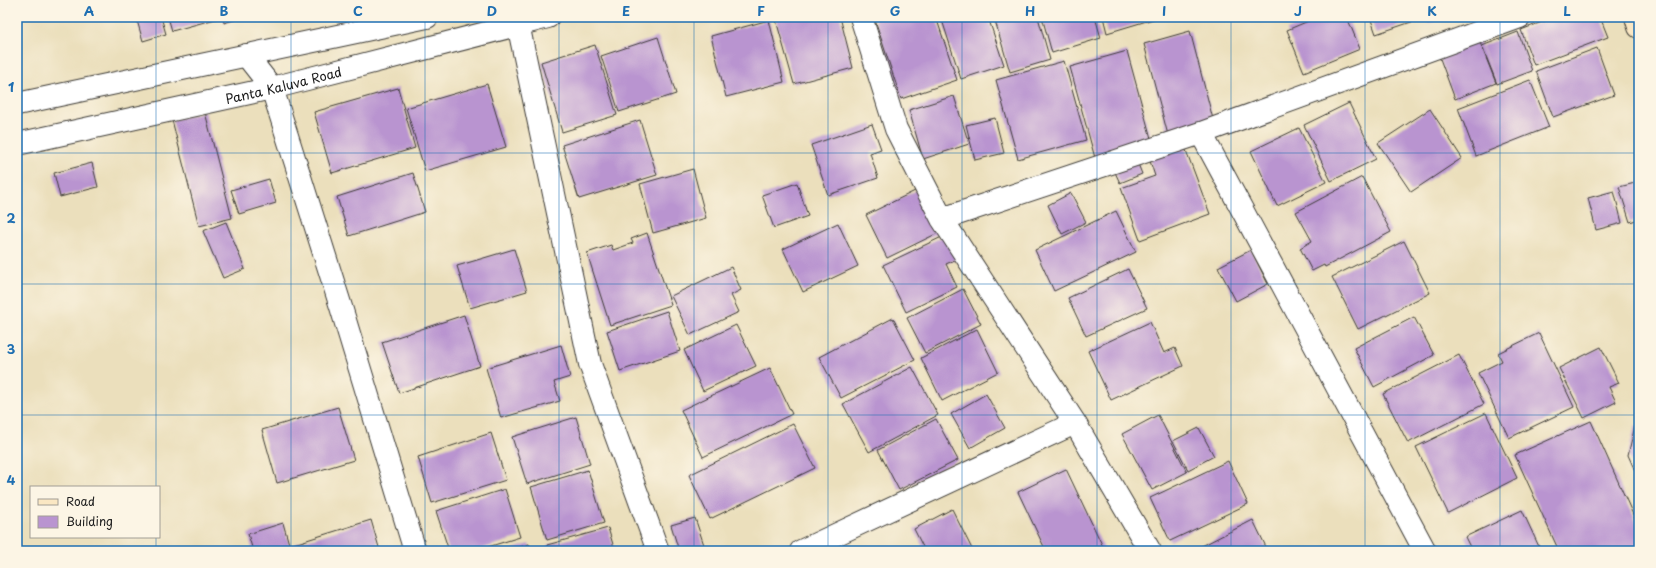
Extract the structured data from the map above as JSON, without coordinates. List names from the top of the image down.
{
  "streets": {
    "street": ["Panta Kaluva Road"]
  },
  "legend": ["Road", "Building"],
  "grid": {
    "columns": [
      "A",
      "B",
      "C",
      "D",
      "E",
      "F",
      "G",
      "H",
      "I",
      "J",
      "K",
      "L"
    ],
    "rows": [
      "1",
      "2",
      "3",
      "4"
    ]
  }
}
